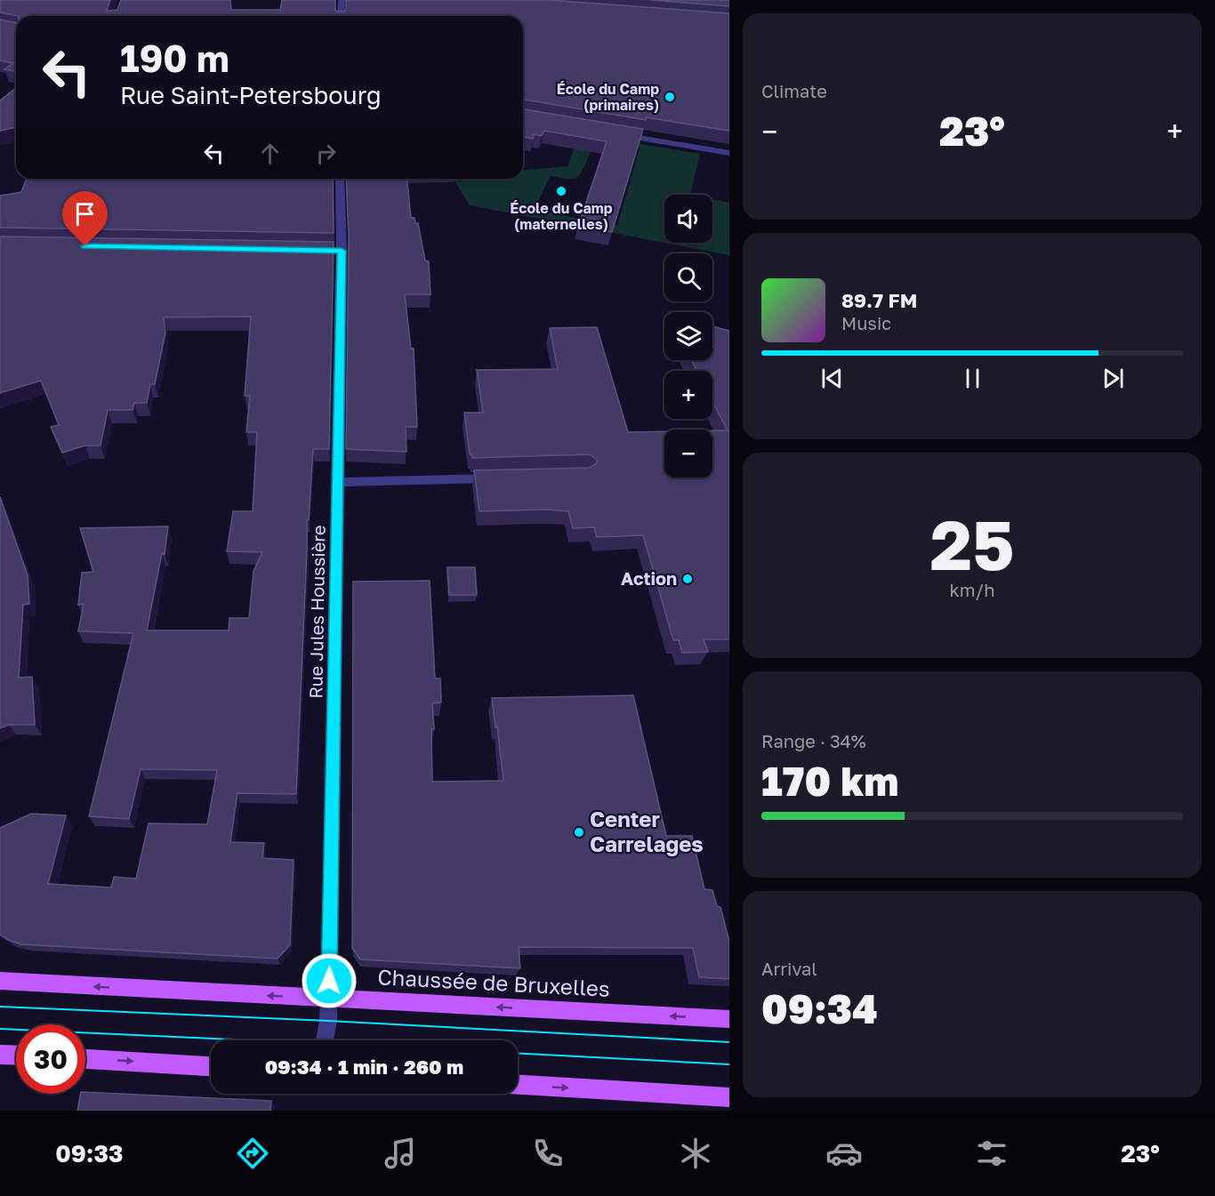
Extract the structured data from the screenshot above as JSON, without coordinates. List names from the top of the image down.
{
  "streets": {
    "main road": ["Chaussée de Bruxelles"],
    "street": ["Rue Jules Houssière"]
  },
  "crossings": [
    ["Rue Jules Houssière", "Chaussée de Bruxelles"]
  ],
  "places": [
    "École du Camp (primaires)",
    "École du Camp (maternelles)",
    "Action",
    "Center Carrelages"
  ],
  "page": {
    "tile": [
      "Climate",
      ["25", "km/h"],
      ["Range · 34%", "170 km"],
      ["Arrival", "09:34"]
    ],
    "turn": ["190 m", "Rue Saint-Petersbourg"],
    "heat": ["−", "23°", "+"],
    "map_buttons": ["+", "−"],
    "song": ["89.7 FM", "Music"],
    "limit": "30",
    "trip": "09:34 · 1 min · 260 m",
    "tabs": ["09:33", "23°"]
  }
}
